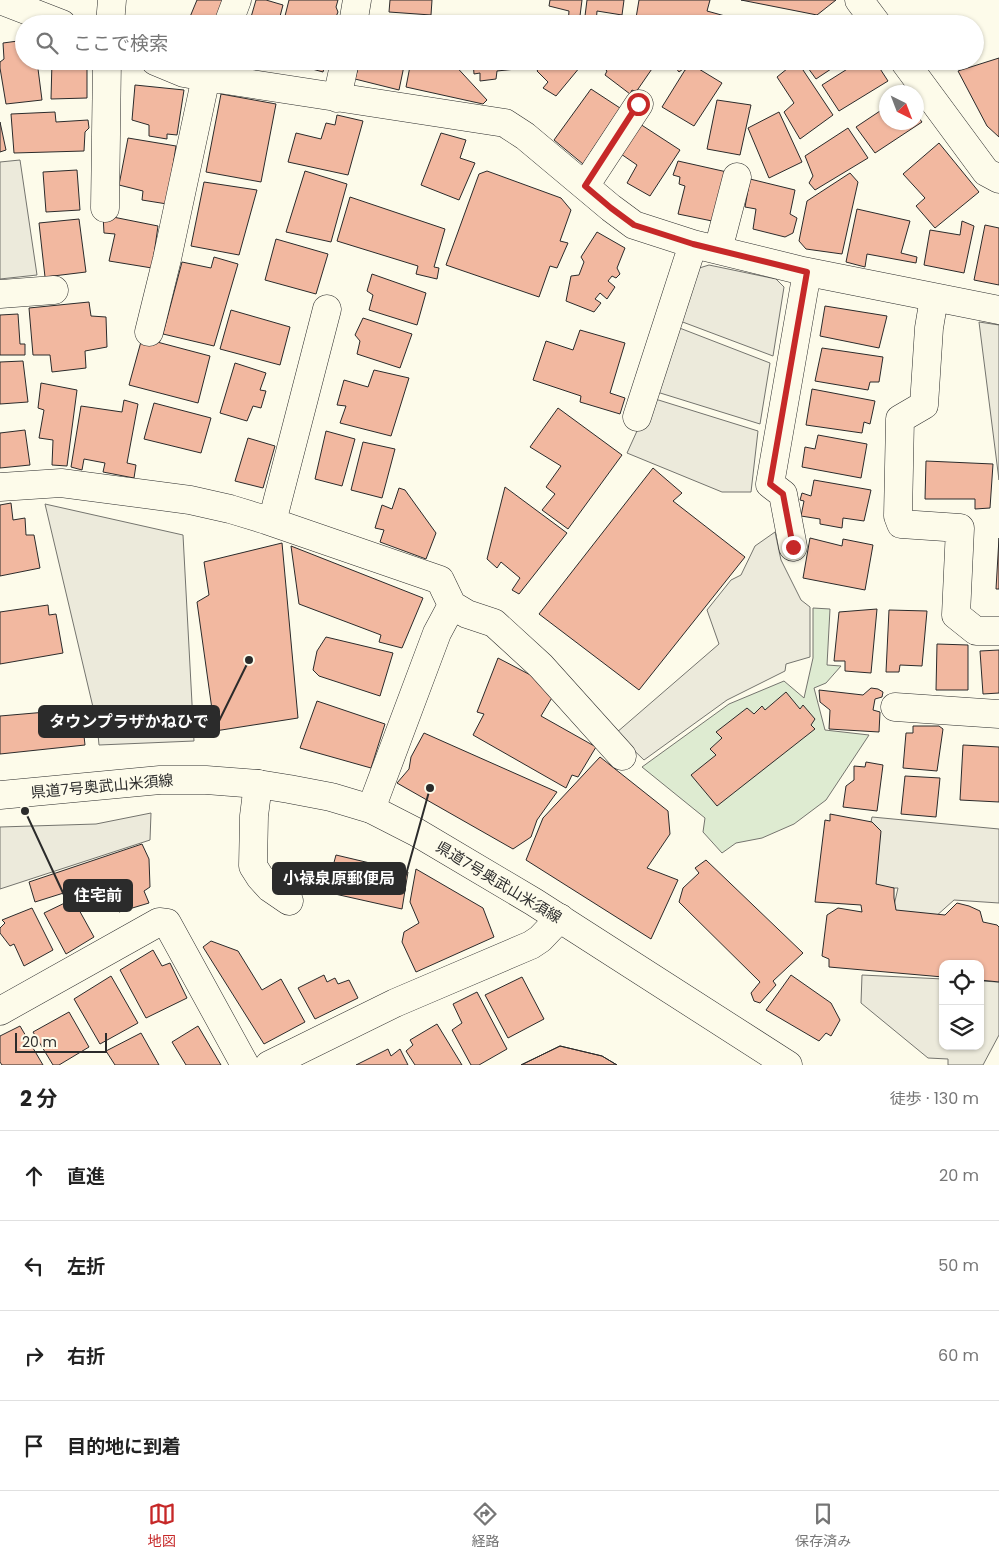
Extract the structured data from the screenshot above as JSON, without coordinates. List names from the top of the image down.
{
  "streets": {
    "street": ["県道7号奥武山米須線"]
  },
  "places": ["タウンプラザかねひで", "小禄泉原郵便局", "住宅前"],
  "scale_bar": "20 m",
  "north": "bottom right",
  "page": {
    "search": "ここで検索",
    "scale": "20 m",
    "heading": ["2 分", "徒歩 · 130 m"],
    "list": [
      ["直進", "20 m"],
      ["左折", "50 m"],
      ["右折", "60 m"],
      "目的地に到着"
    ],
    "nav": ["地図", "経路", "保存済み"]
  }
}
